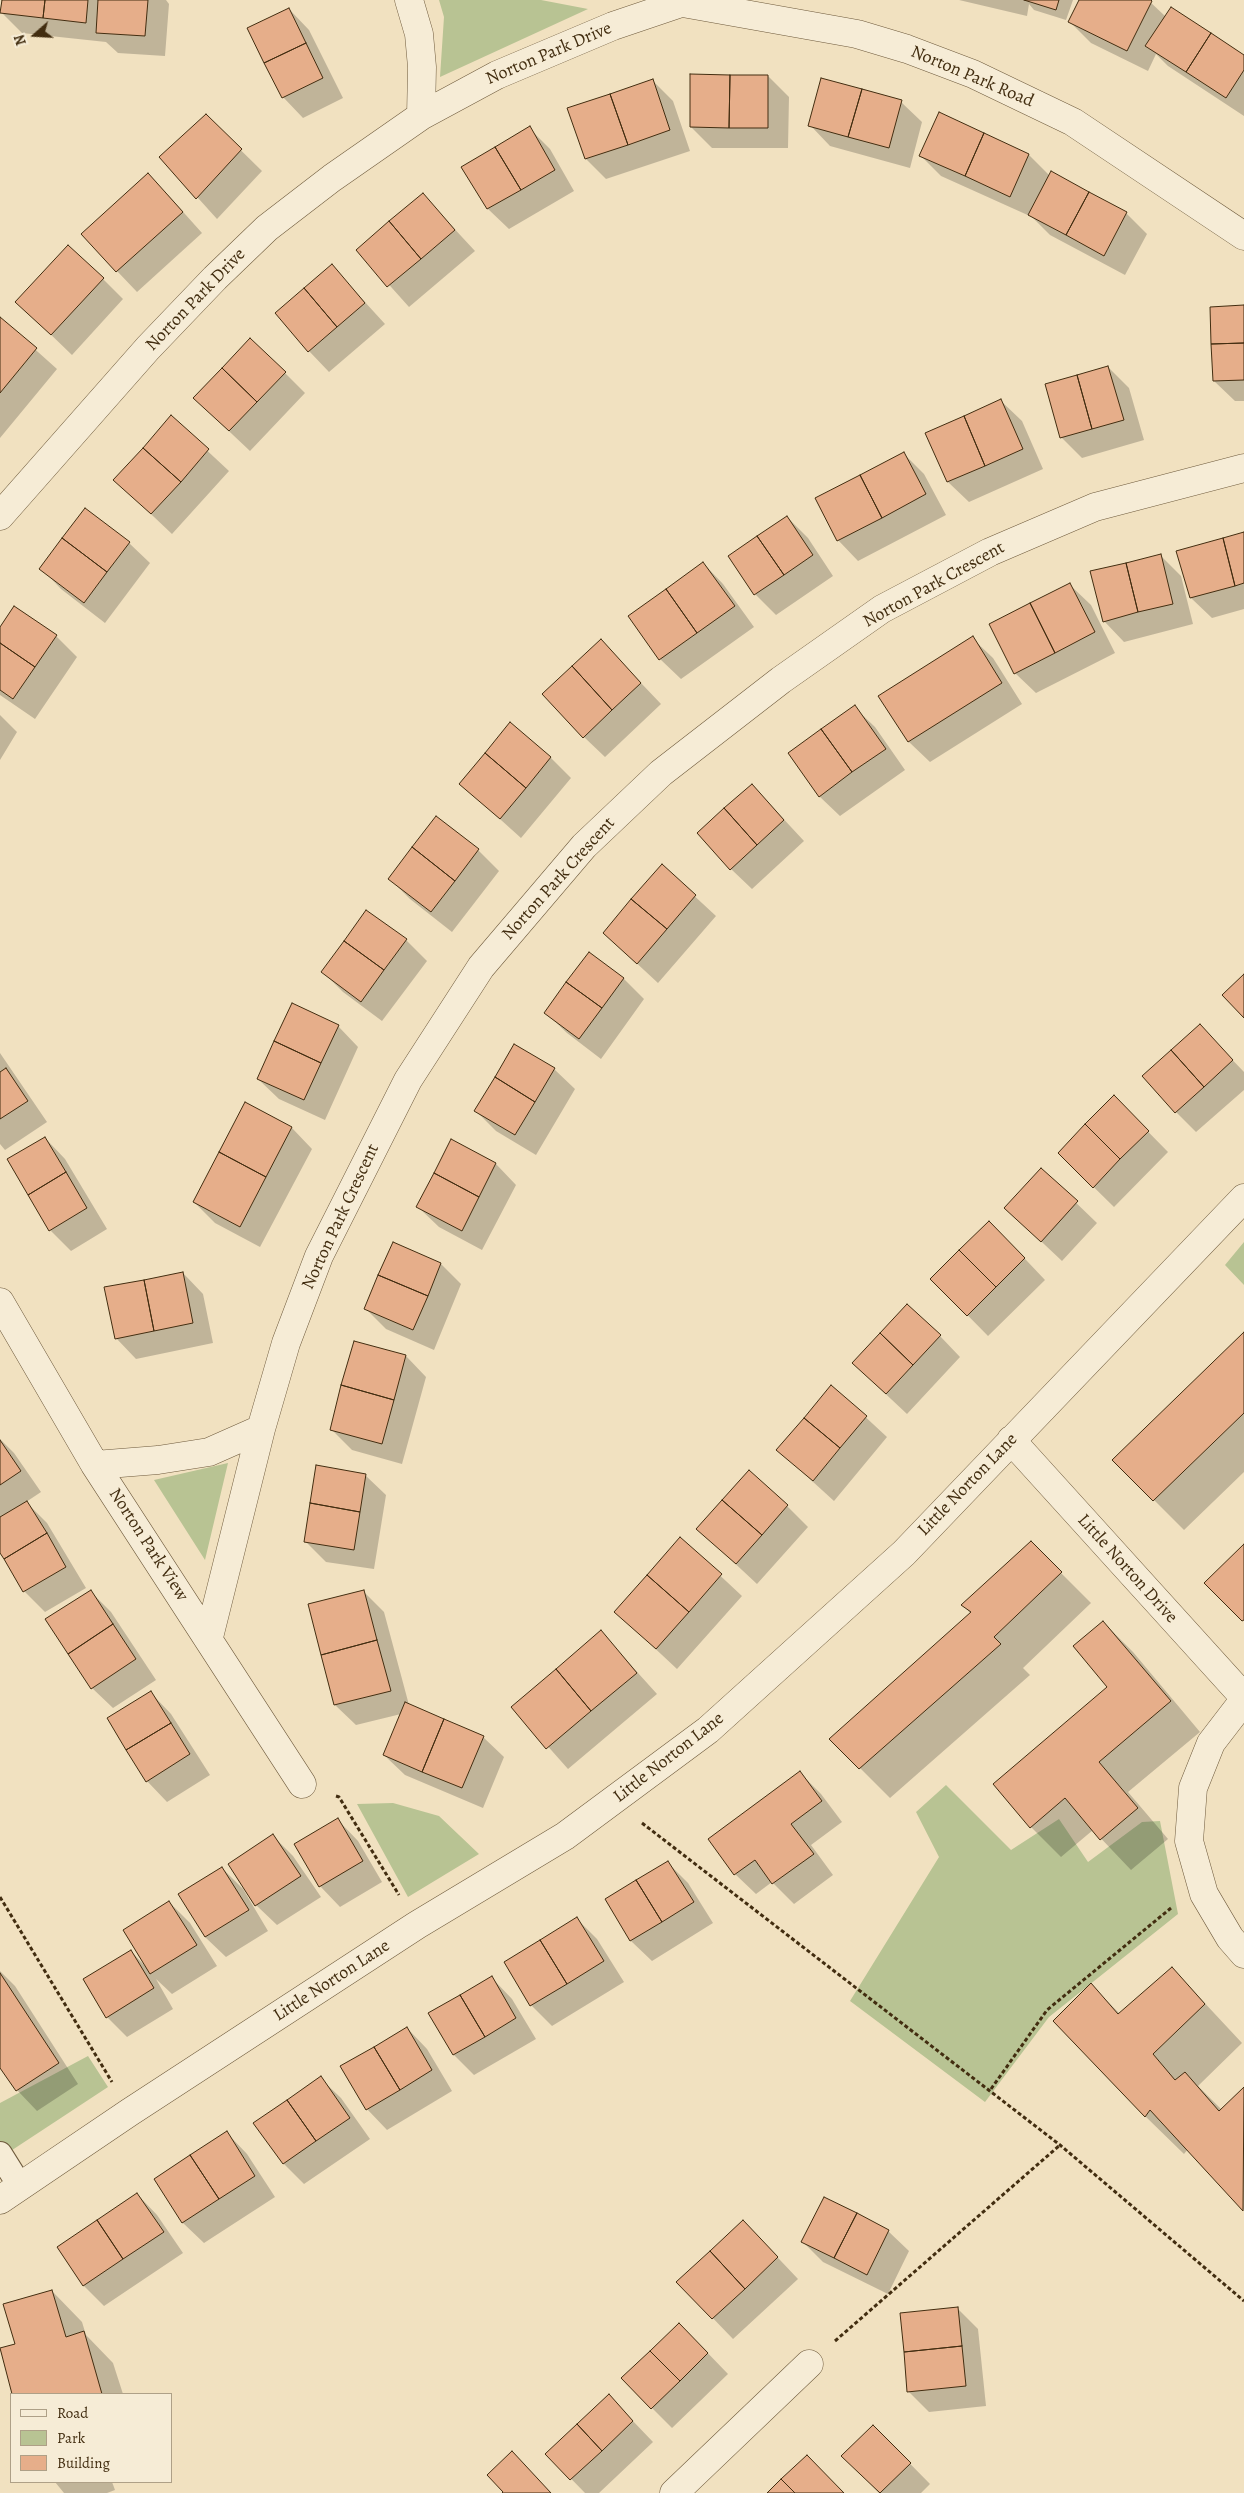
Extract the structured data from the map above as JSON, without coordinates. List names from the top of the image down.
{
  "streets": {
    "street": [
      "Norton Park Drive",
      "Norton Park Road",
      "Norton Park Crescent",
      "Little Norton Lane",
      "Norton Park View",
      "Little Norton Drive"
    ]
  },
  "crossings": [
    ["Norton Park Drive", "Norton Park Road"],
    ["Norton Park Crescent", "Norton Park View"],
    ["Little Norton Lane", "Little Norton Drive"]
  ],
  "legend": ["Road", "Park", "Building"],
  "north": "left"
}
